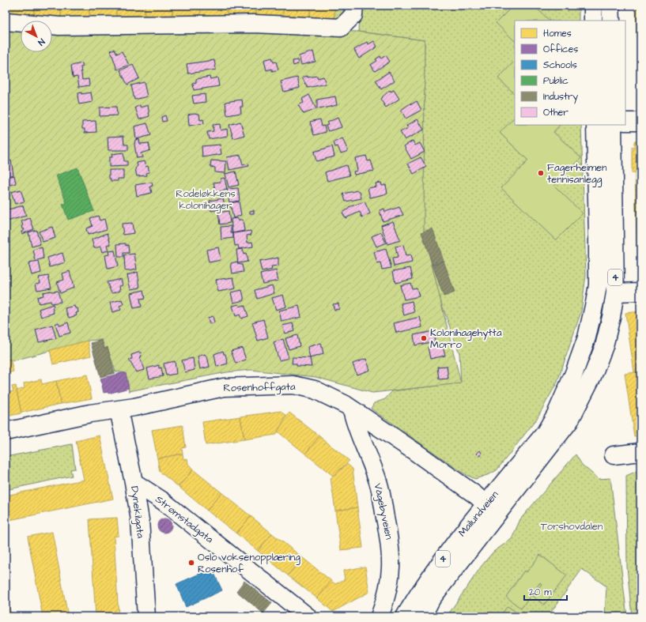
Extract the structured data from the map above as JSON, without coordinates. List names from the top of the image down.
{
  "streets": {
    "street": [
      "4",
      "Rosenhoffgata",
      "Vågebyveien",
      "Dynekilgata",
      "Mailundveien",
      "Strømstadgata"
    ]
  },
  "crossings": [
    ["4", "Mailundveien"],
    ["Rosenhoffgata", "Vågebyveien"],
    ["Rosenhoffgata", "Dynekilgata"],
    ["Rosenhoffgata", "Mailundveien"],
    ["Dynekilgata", "Strømstadgata"]
  ],
  "parks": ["Rodeløkkens kolonihager", "Torshovdalen"],
  "places": ["Fagerheimen tennisanlegg", "Kolonihagehytta Morro", "Oslo voksenopplæring Rosenhof"],
  "legend": [
    "Homes",
    "Offices",
    "Schools",
    "Public",
    "Industry",
    "Other"
  ],
  "scale_bar": "20 m",
  "north": "bottom right"
}
